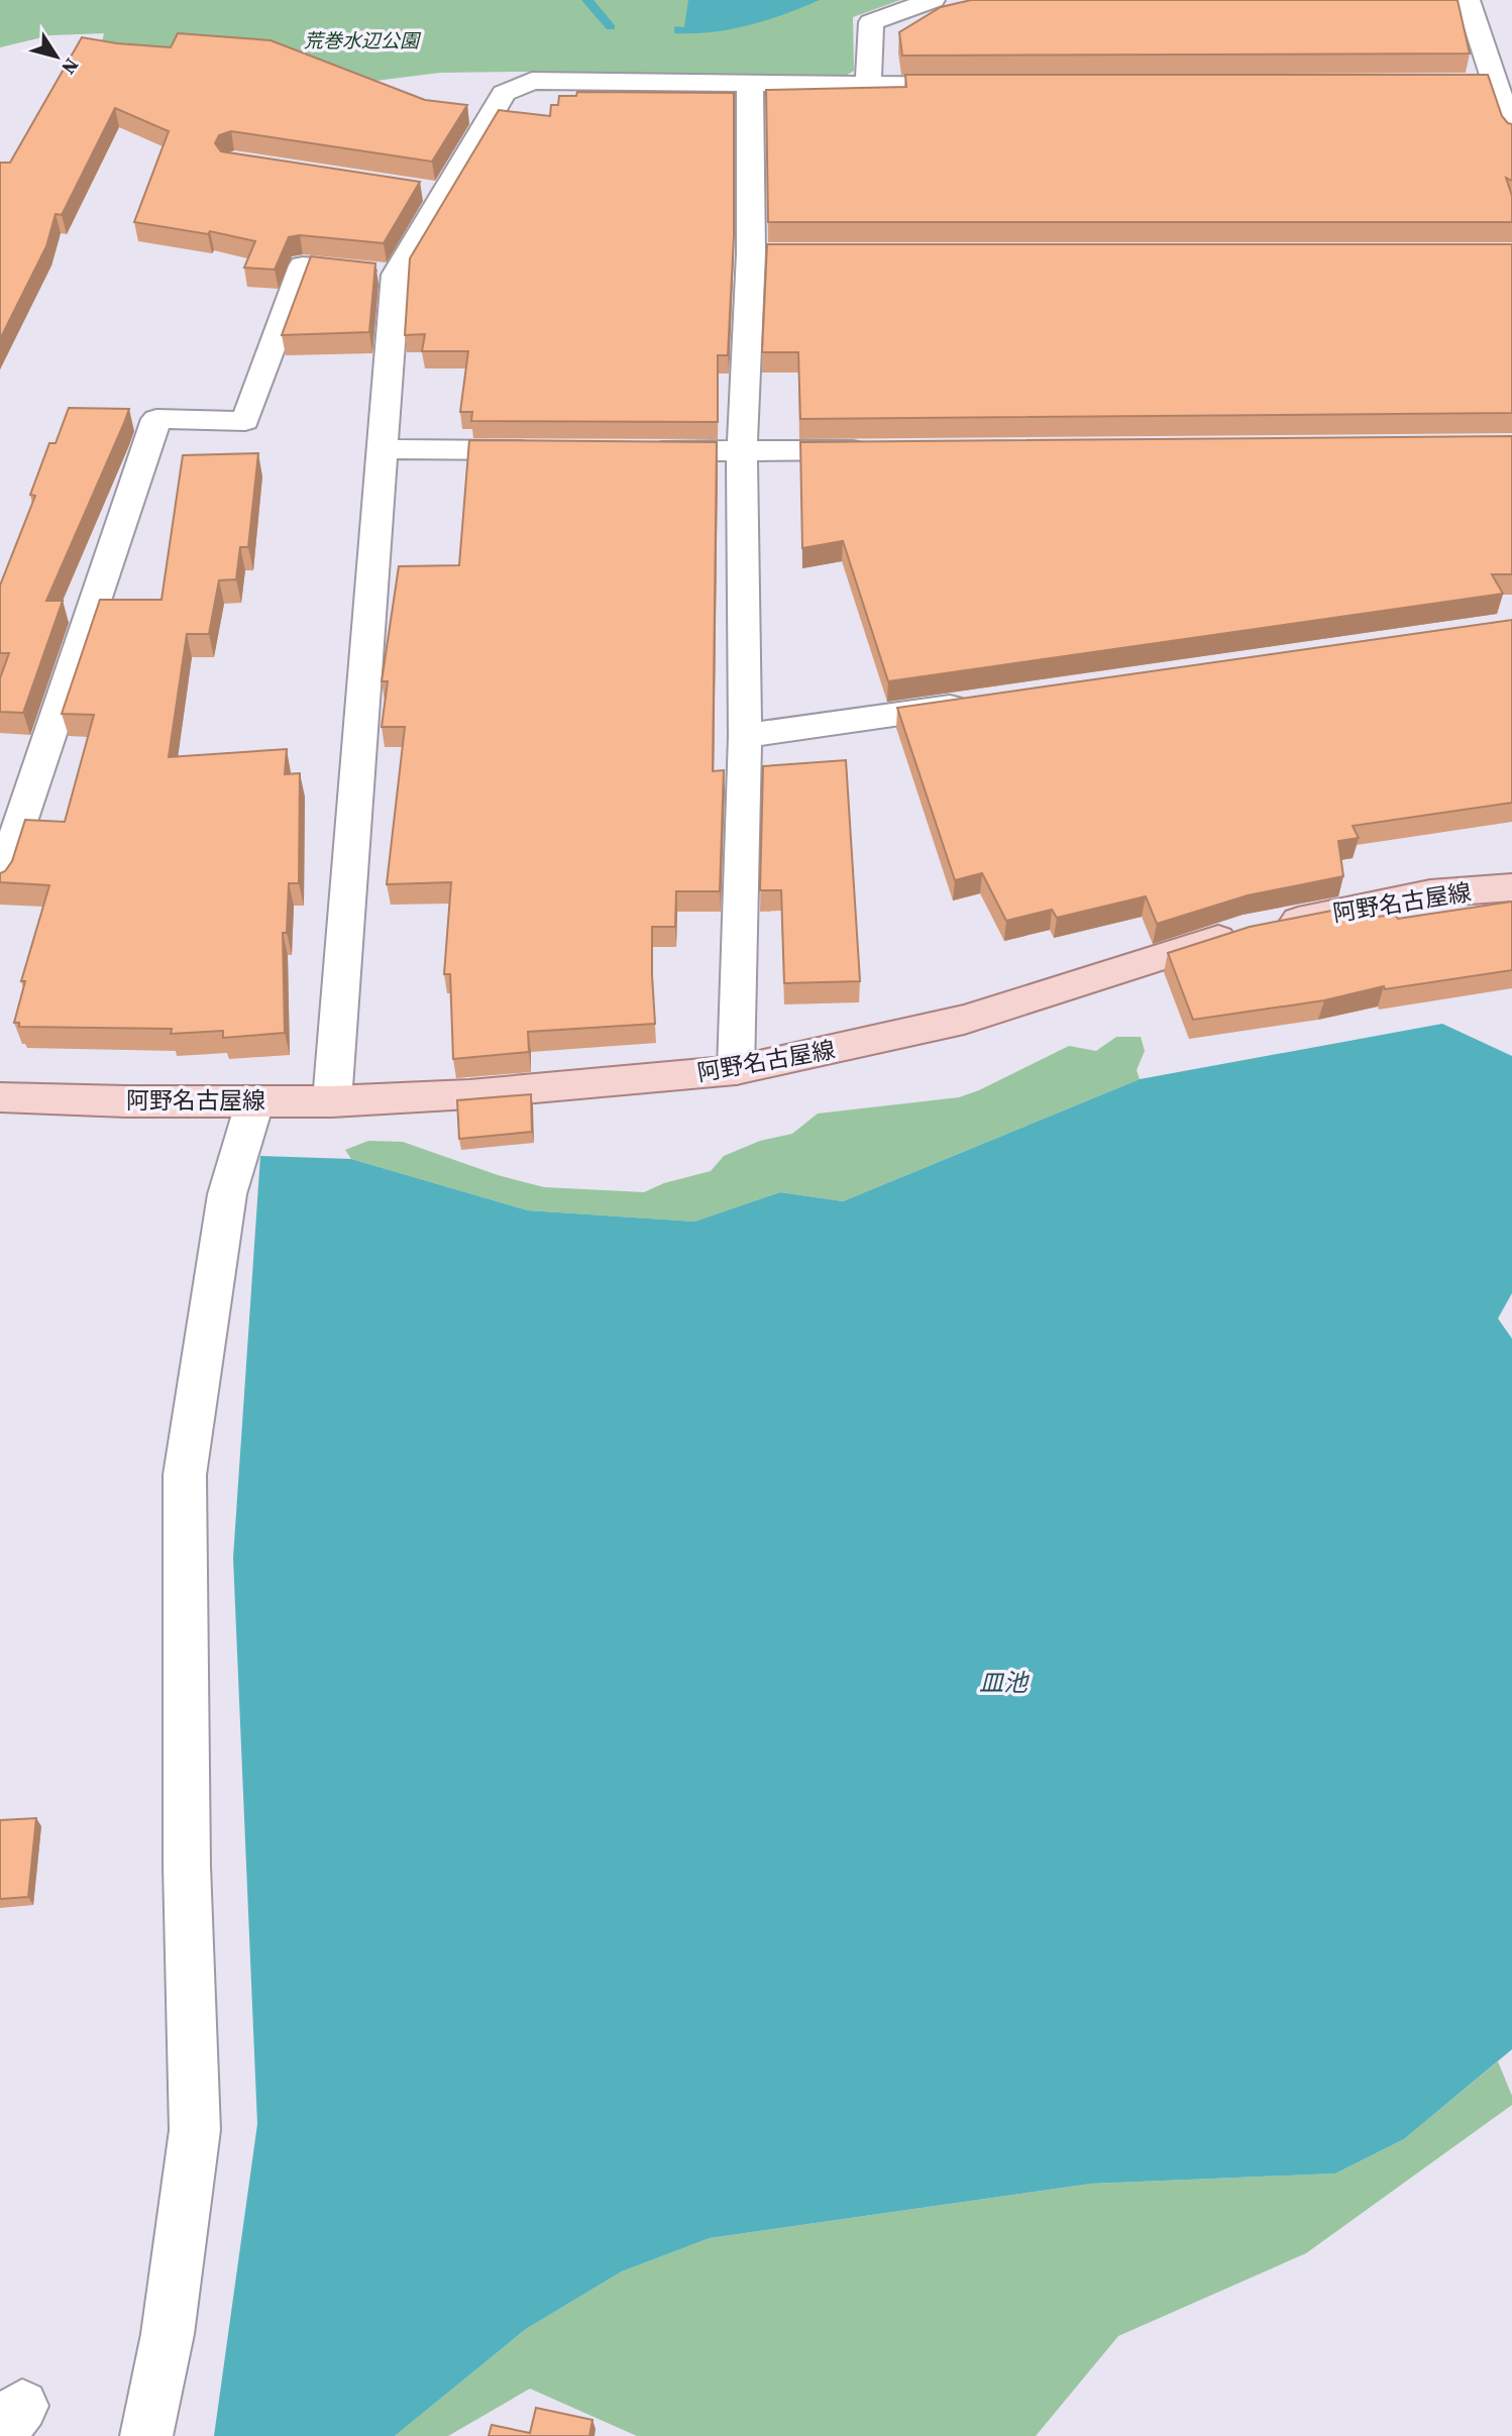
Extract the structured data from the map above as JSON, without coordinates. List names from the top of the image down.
{
  "streets": {
    "main road": ["阿野名古屋線"]
  },
  "water": ["皿池"],
  "parks": ["荒巻水辺公園"],
  "north": "bottom right"
}
